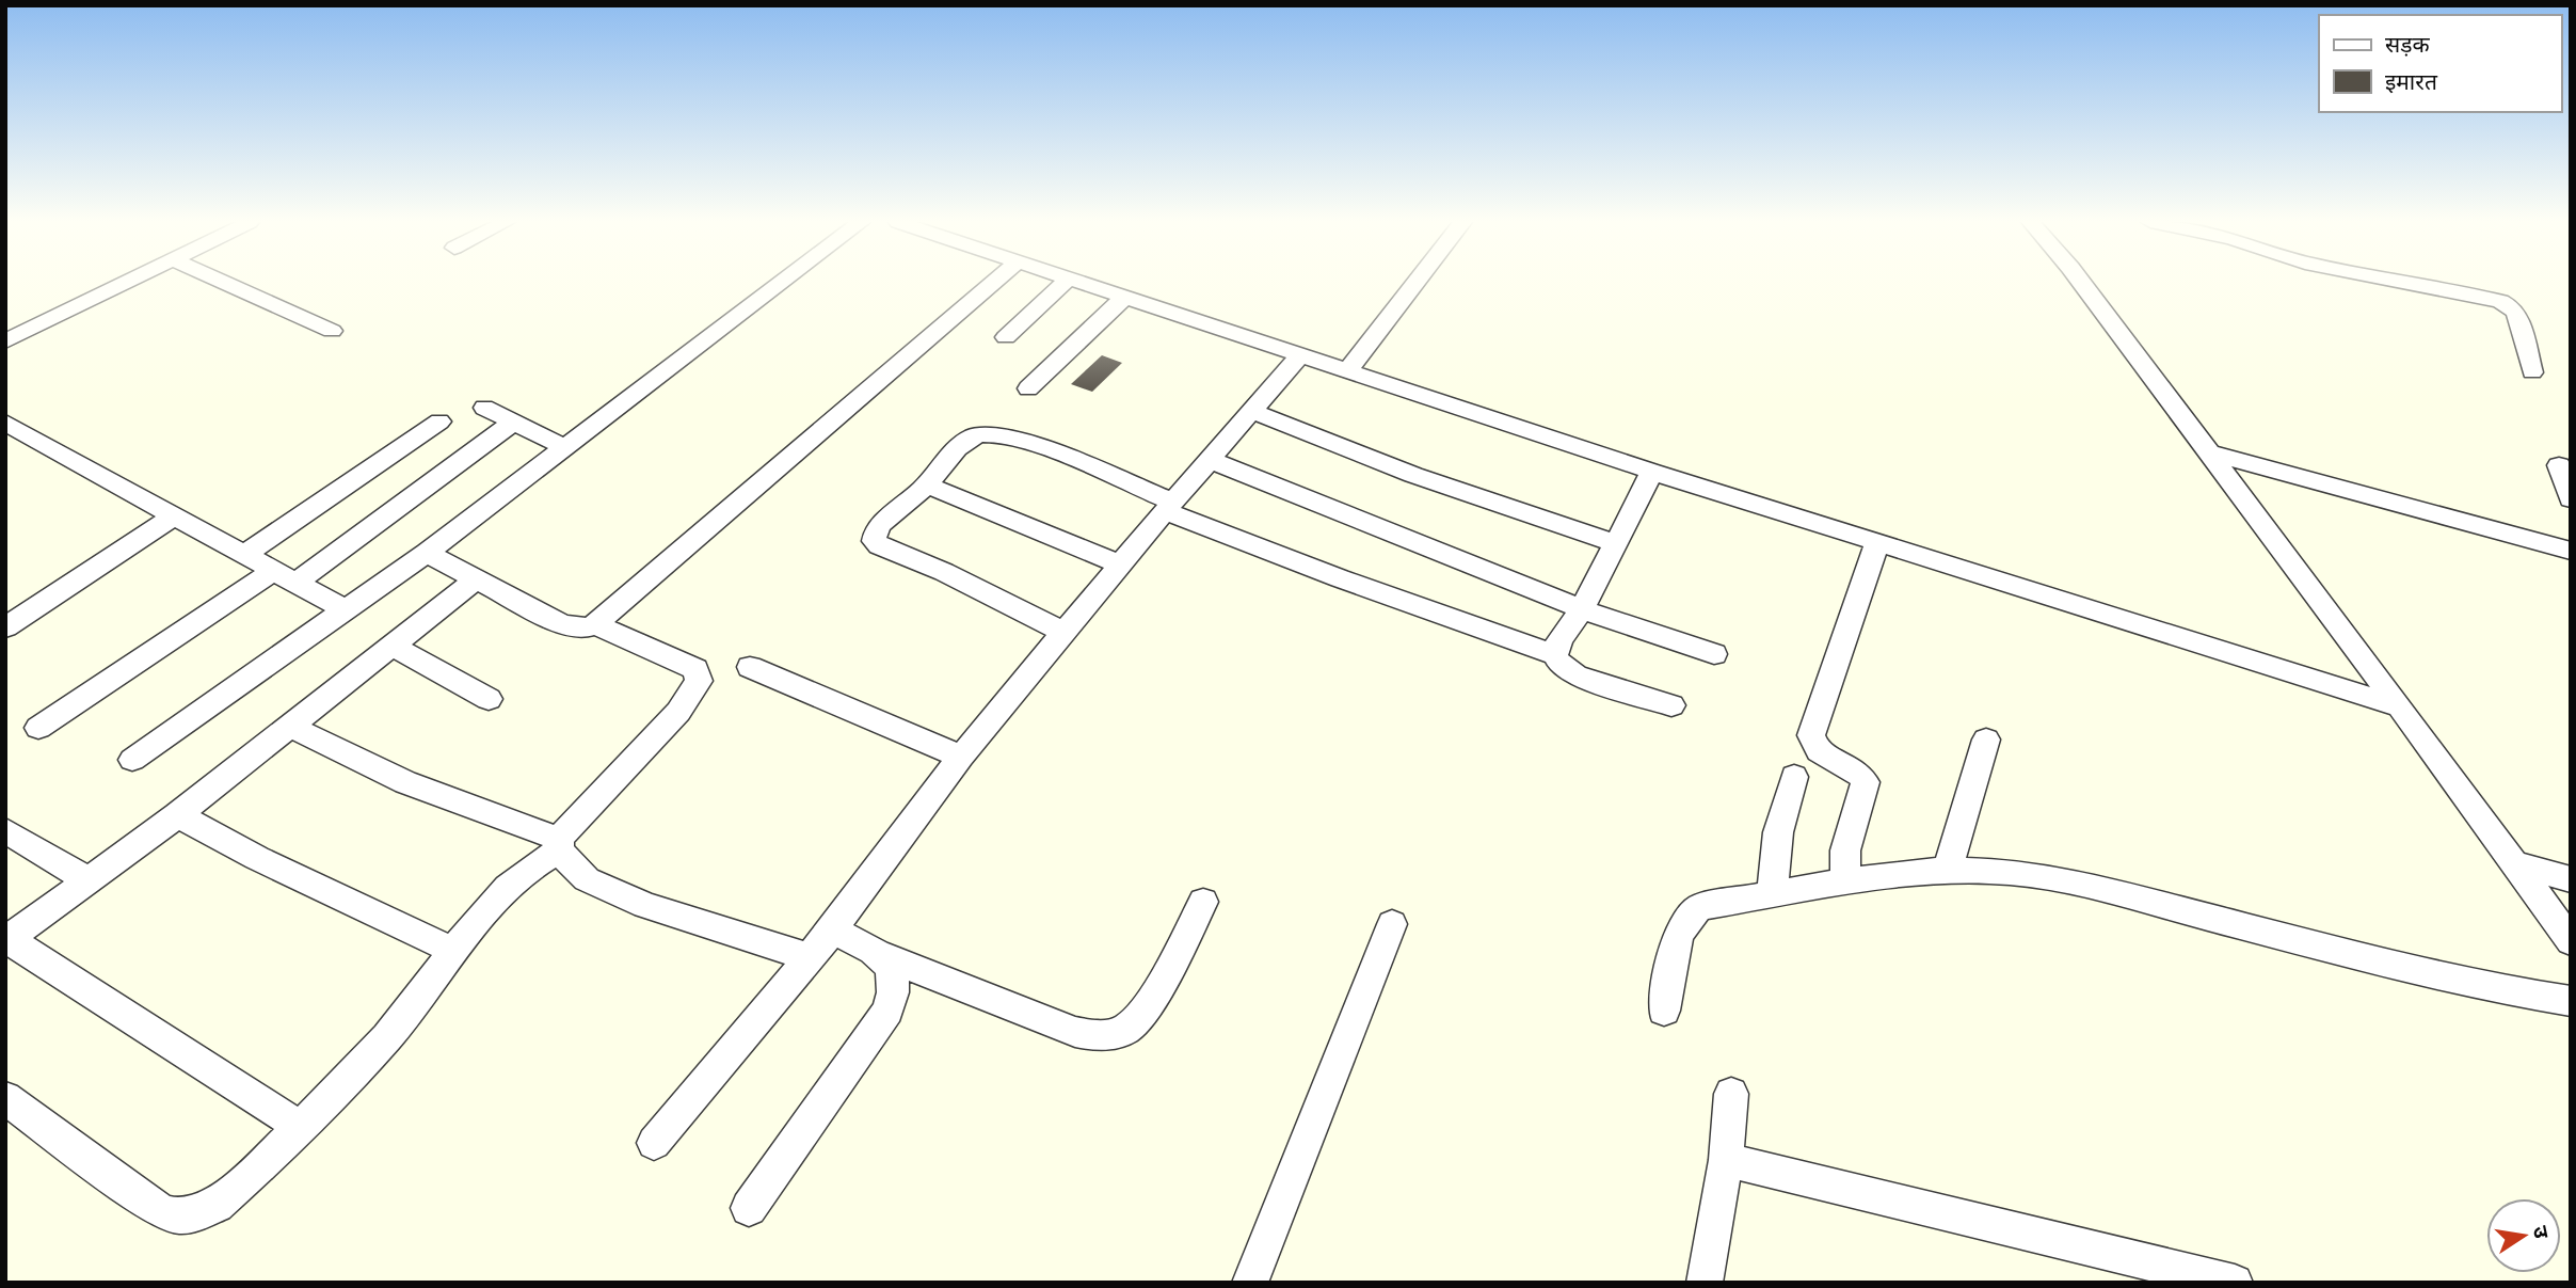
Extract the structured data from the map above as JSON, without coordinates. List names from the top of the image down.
{
  "legend": ["सड़क", "इमारत"],
  "north": "right"
}
